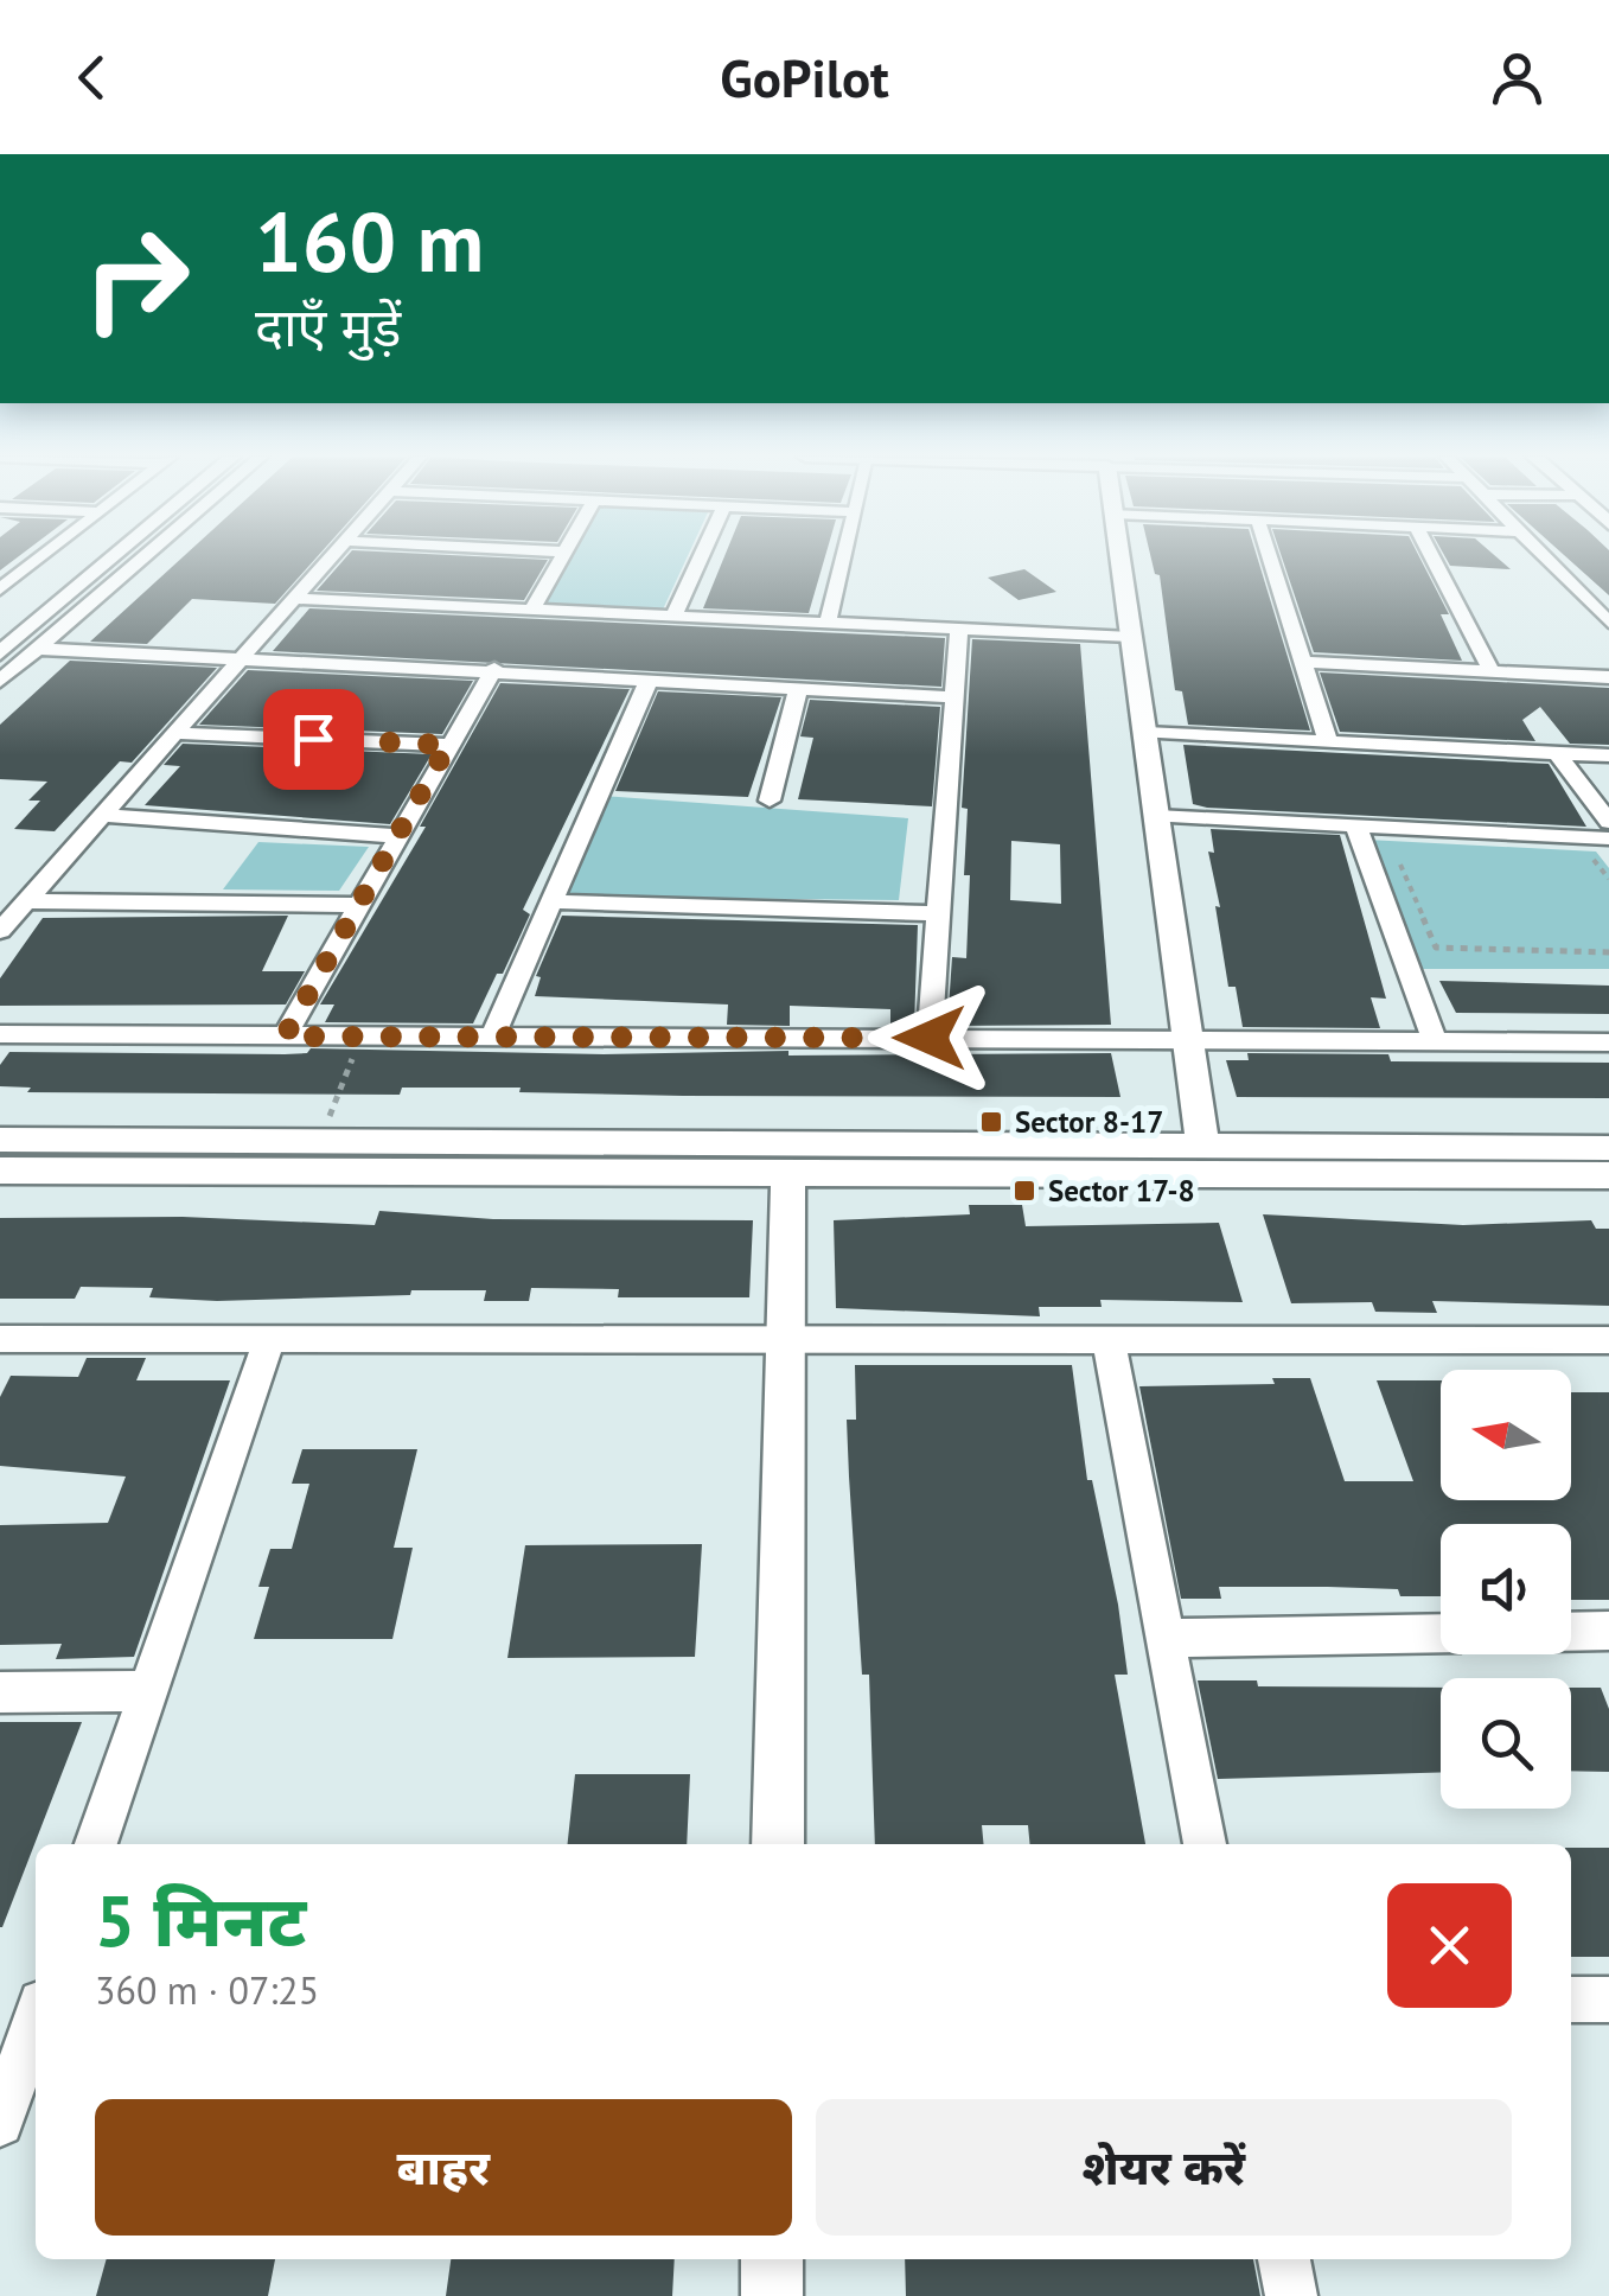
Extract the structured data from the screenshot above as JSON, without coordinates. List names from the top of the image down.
{
  "places": {
    "transit": ["Sector 8-17", "Sector 17-8"]
  },
  "north": "left",
  "page": {
    "header": "GoPilot",
    "turn": ["160 m", "दाएँ मुड़ें"],
    "heading": ["5 मिनट", "360 m · 07:25"],
    "buttons": ["बाहर", "शेयर करें"]
  }
}
